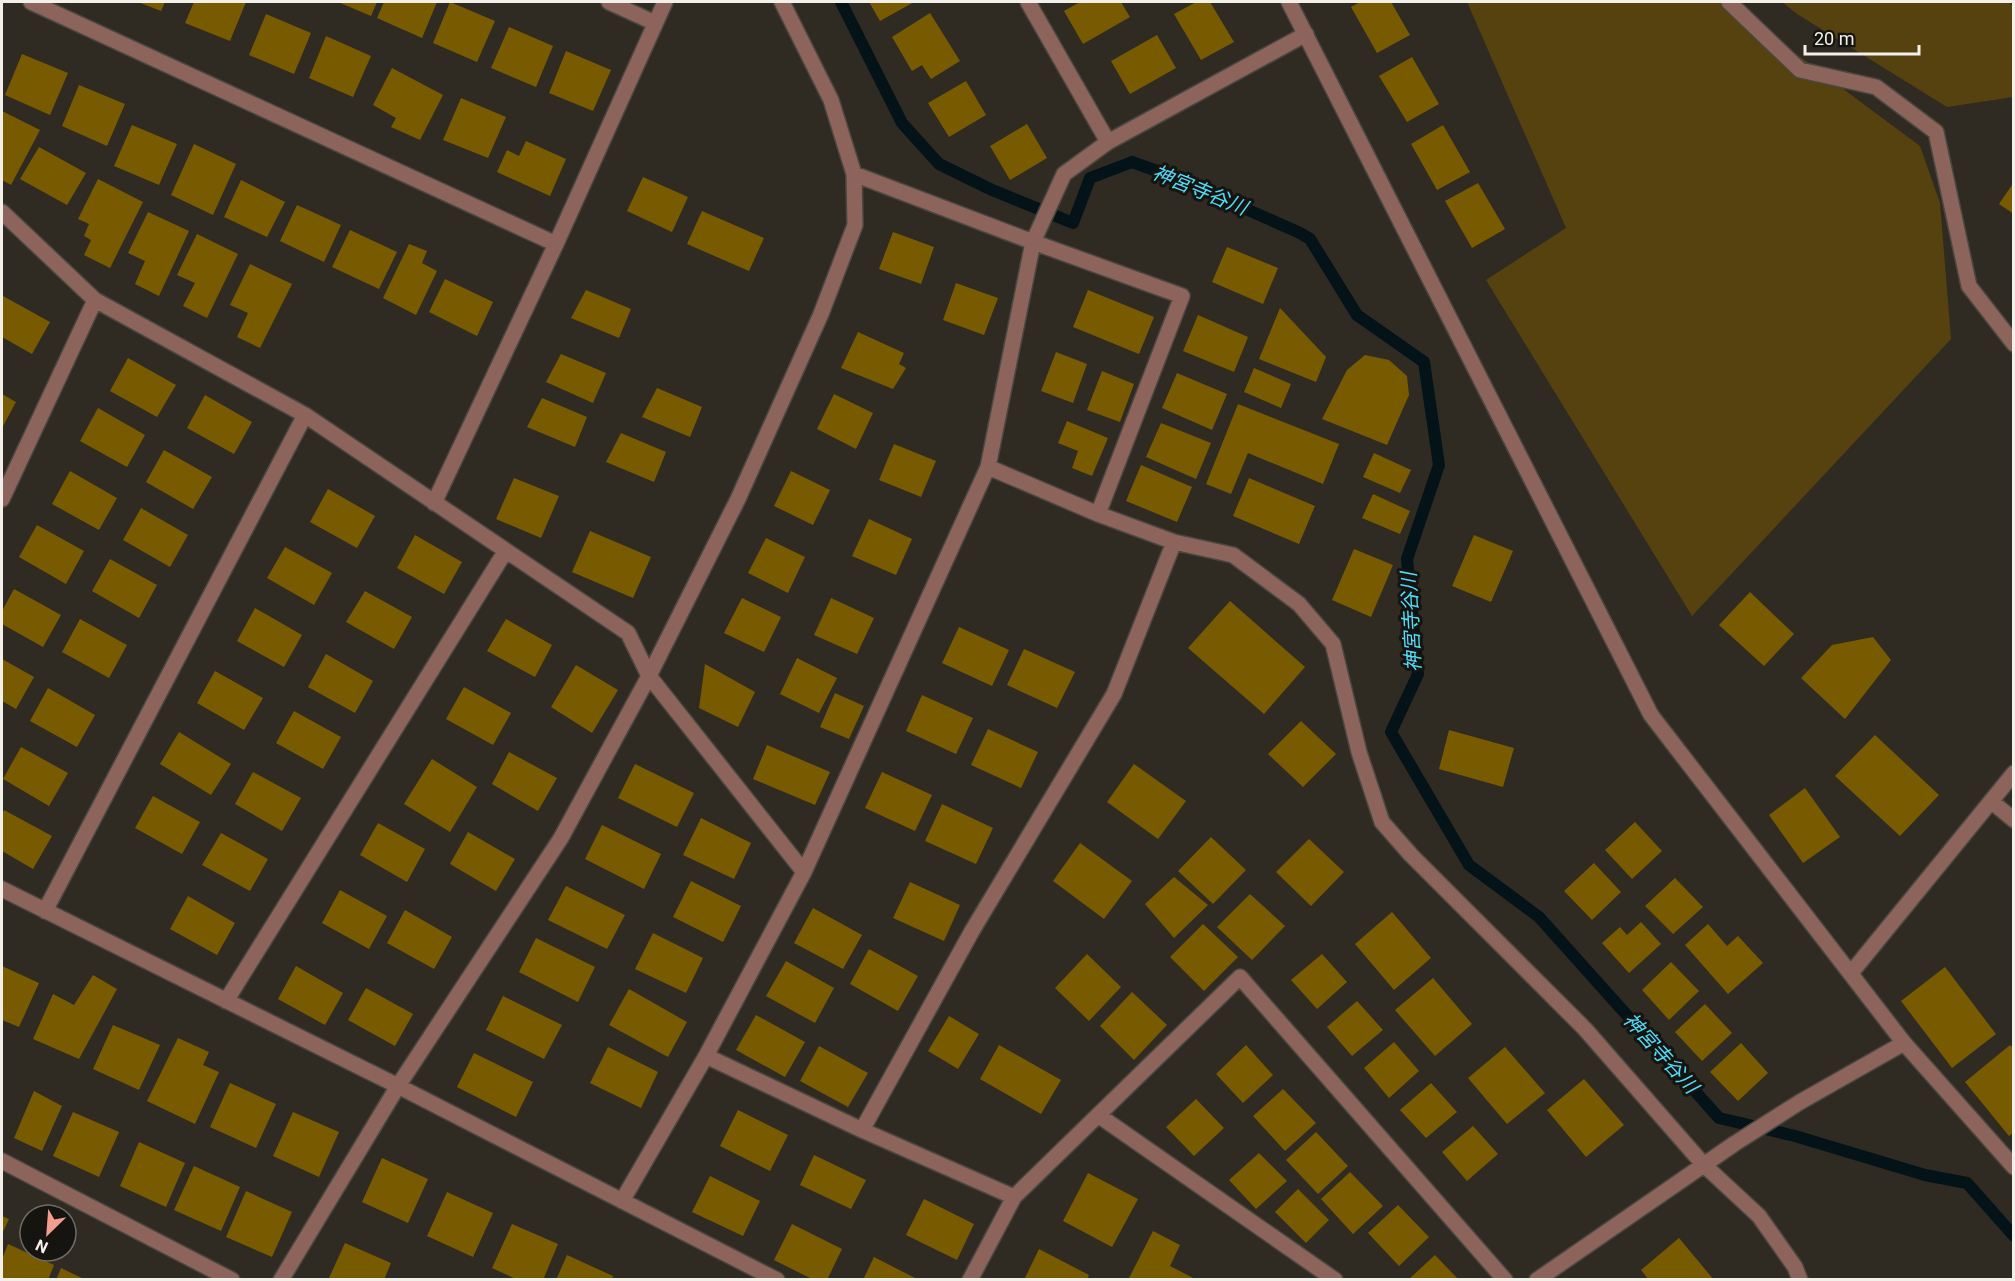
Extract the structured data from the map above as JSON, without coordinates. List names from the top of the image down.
{
  "water": ["神宮寺谷川"],
  "scale_bar": "20 m",
  "north": "bottom left"
}
